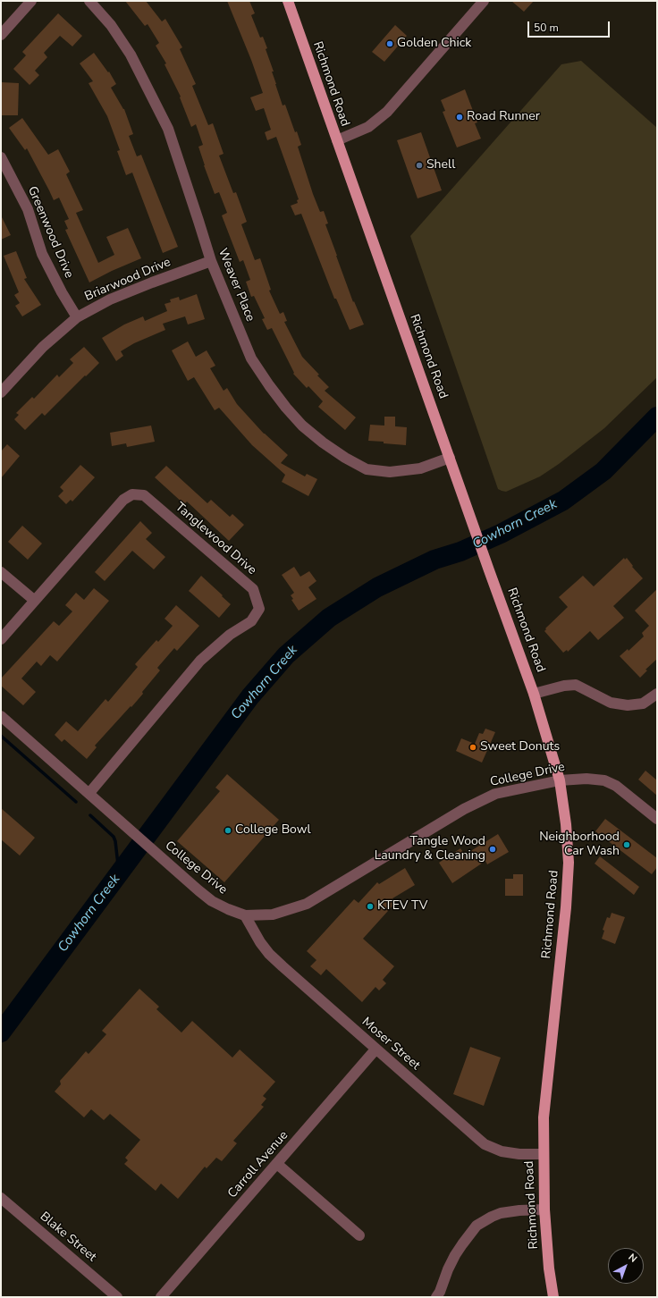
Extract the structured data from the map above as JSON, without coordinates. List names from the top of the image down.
{
  "streets": {
    "main road": ["Richmond Road"],
    "street": [
      "Greenwood Drive",
      "Briarwood Drive",
      "Weaver Place",
      "Tanglewood Drive",
      "College Drive",
      "Moser Street",
      "Carroll Avenue",
      "Blake Street"
    ]
  },
  "crossings": [
    ["Richmond Road", "Weaver Place"],
    ["Richmond Road", "College Drive"],
    ["Richmond Road", "Moser Street"],
    ["Greenwood Drive", "Briarwood Drive"],
    ["Briarwood Drive", "Weaver Place"],
    ["Tanglewood Drive", "College Drive"],
    ["College Drive", "Moser Street"],
    ["Moser Street", "Carroll Avenue"]
  ],
  "water": ["Cowhorn Creek"],
  "places": [
    "Golden Chick",
    "Road Runner",
    "Shell",
    "Sweet Donuts",
    "College Bowl",
    "Neighborhood Car Wash",
    "Tangle Wood Laundry & Cleaning",
    "KTEV TV"
  ],
  "scale_bar": "50 m",
  "north": "top right"
}
